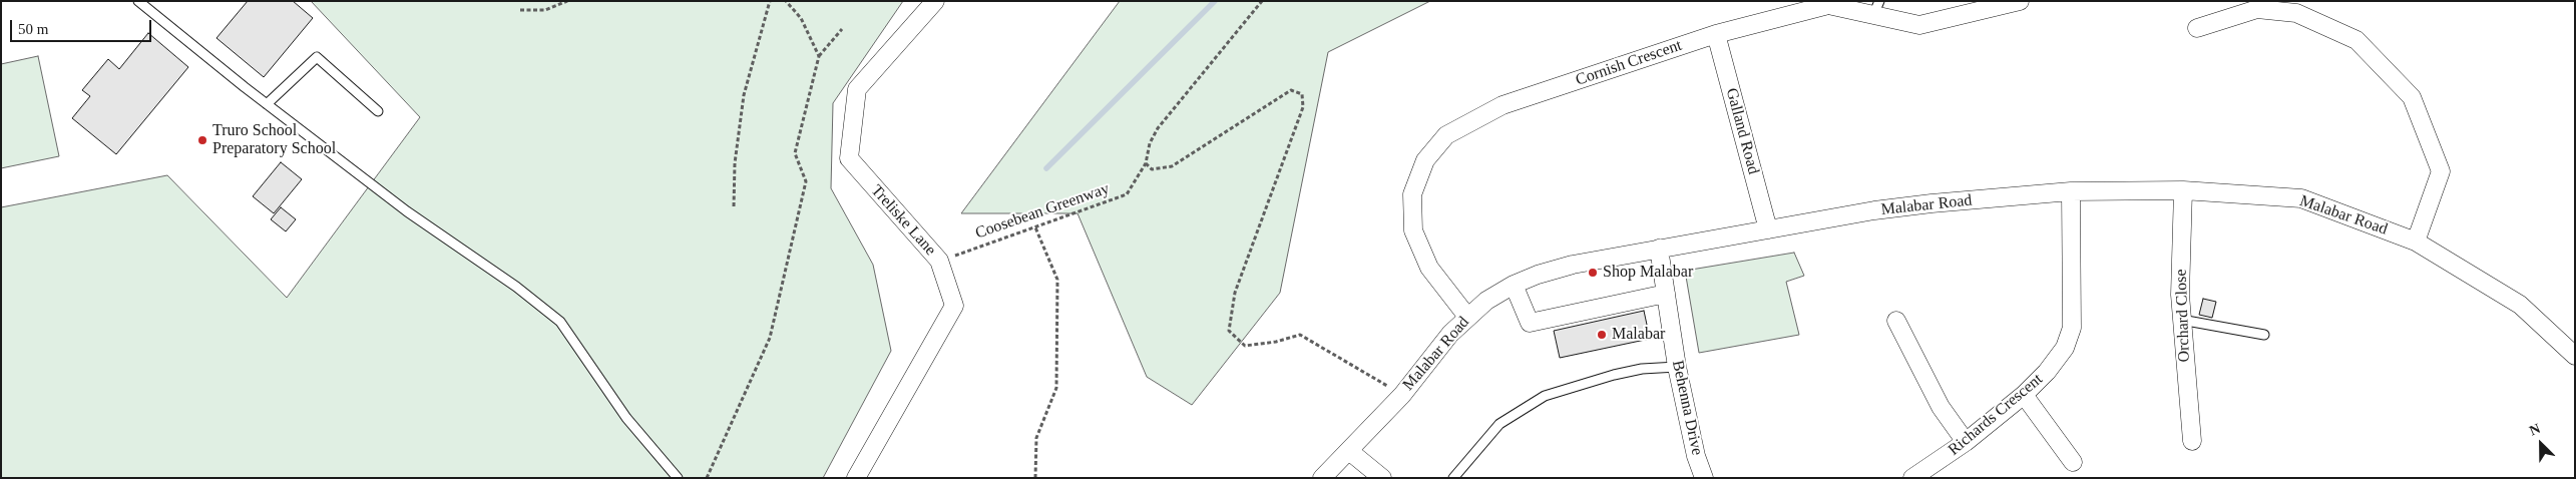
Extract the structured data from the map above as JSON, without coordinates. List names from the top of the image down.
{
  "streets": {
    "street": [
      "Cornish Crescent",
      "Galland Road",
      "Malabar Road",
      "Treliske Lane",
      "Orchard Close",
      "Behenna Drive",
      "Richards Crescent"
    ],
    "path": ["Coosebean Greenway"]
  },
  "crossings": [
    ["Cornish Crescent", "Galland Road"],
    ["Cornish Crescent", "Malabar Road"],
    ["Galland Road", "Malabar Road"],
    ["Malabar Road", "Orchard Close"],
    ["Malabar Road", "Behenna Drive"],
    ["Malabar Road", "Richards Crescent"],
    ["Coosebean Greenway", "Treliske Lane"]
  ],
  "places": ["Truro School Preparatory School", "Shop Malabar", "Malabar"],
  "scale_bar": "50 m",
  "north": "top left"
}
